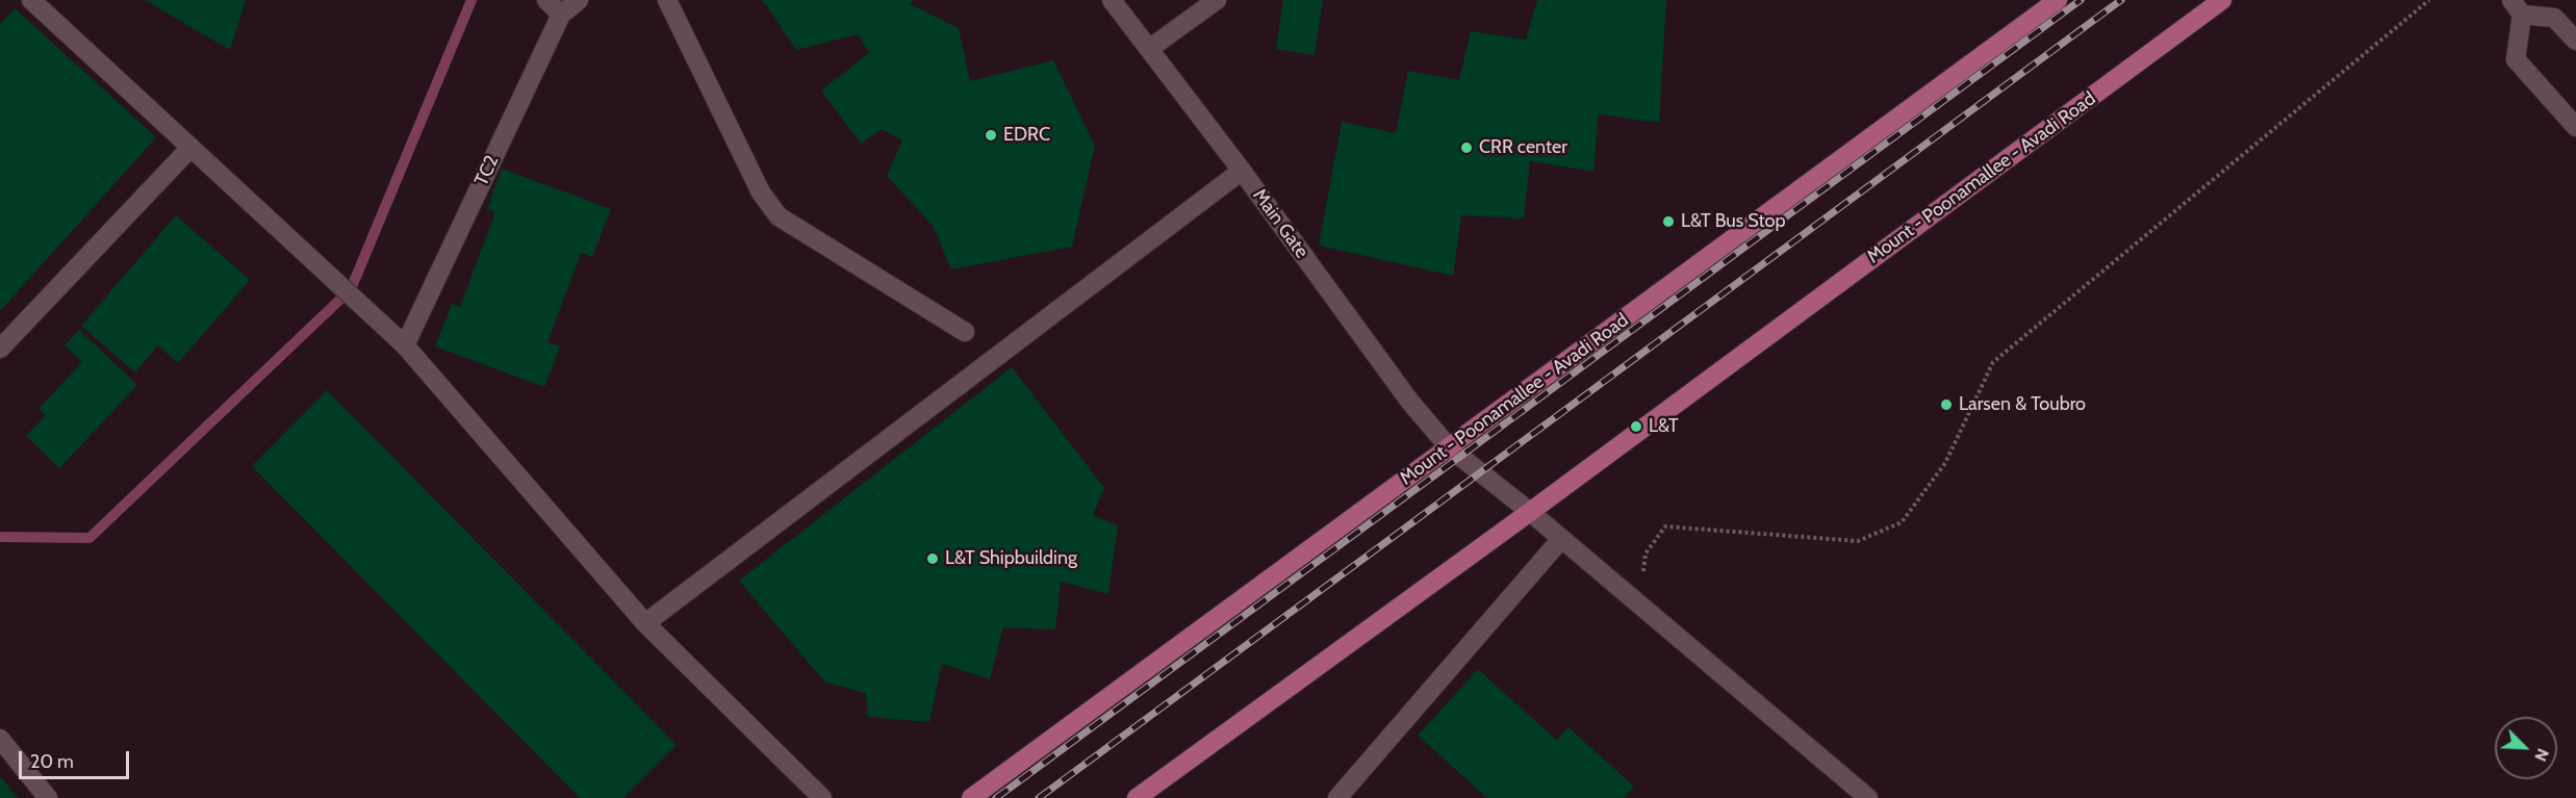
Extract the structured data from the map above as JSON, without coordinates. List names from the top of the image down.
{
  "streets": {
    "main road": ["Mount - Poonamallee - Avadi Road"],
    "lane": ["TC2", "Main Gate"]
  },
  "crossings": [
    ["Mount - Poonamallee - Avadi Road", "Main Gate"]
  ],
  "places": [
    "EDRC",
    "CRR center",
    "L&T Bus Stop",
    "Larsen & Toubro",
    "L&T",
    "L&T Shipbuilding"
  ],
  "scale_bar": "20 m",
  "north": "bottom right"
}
